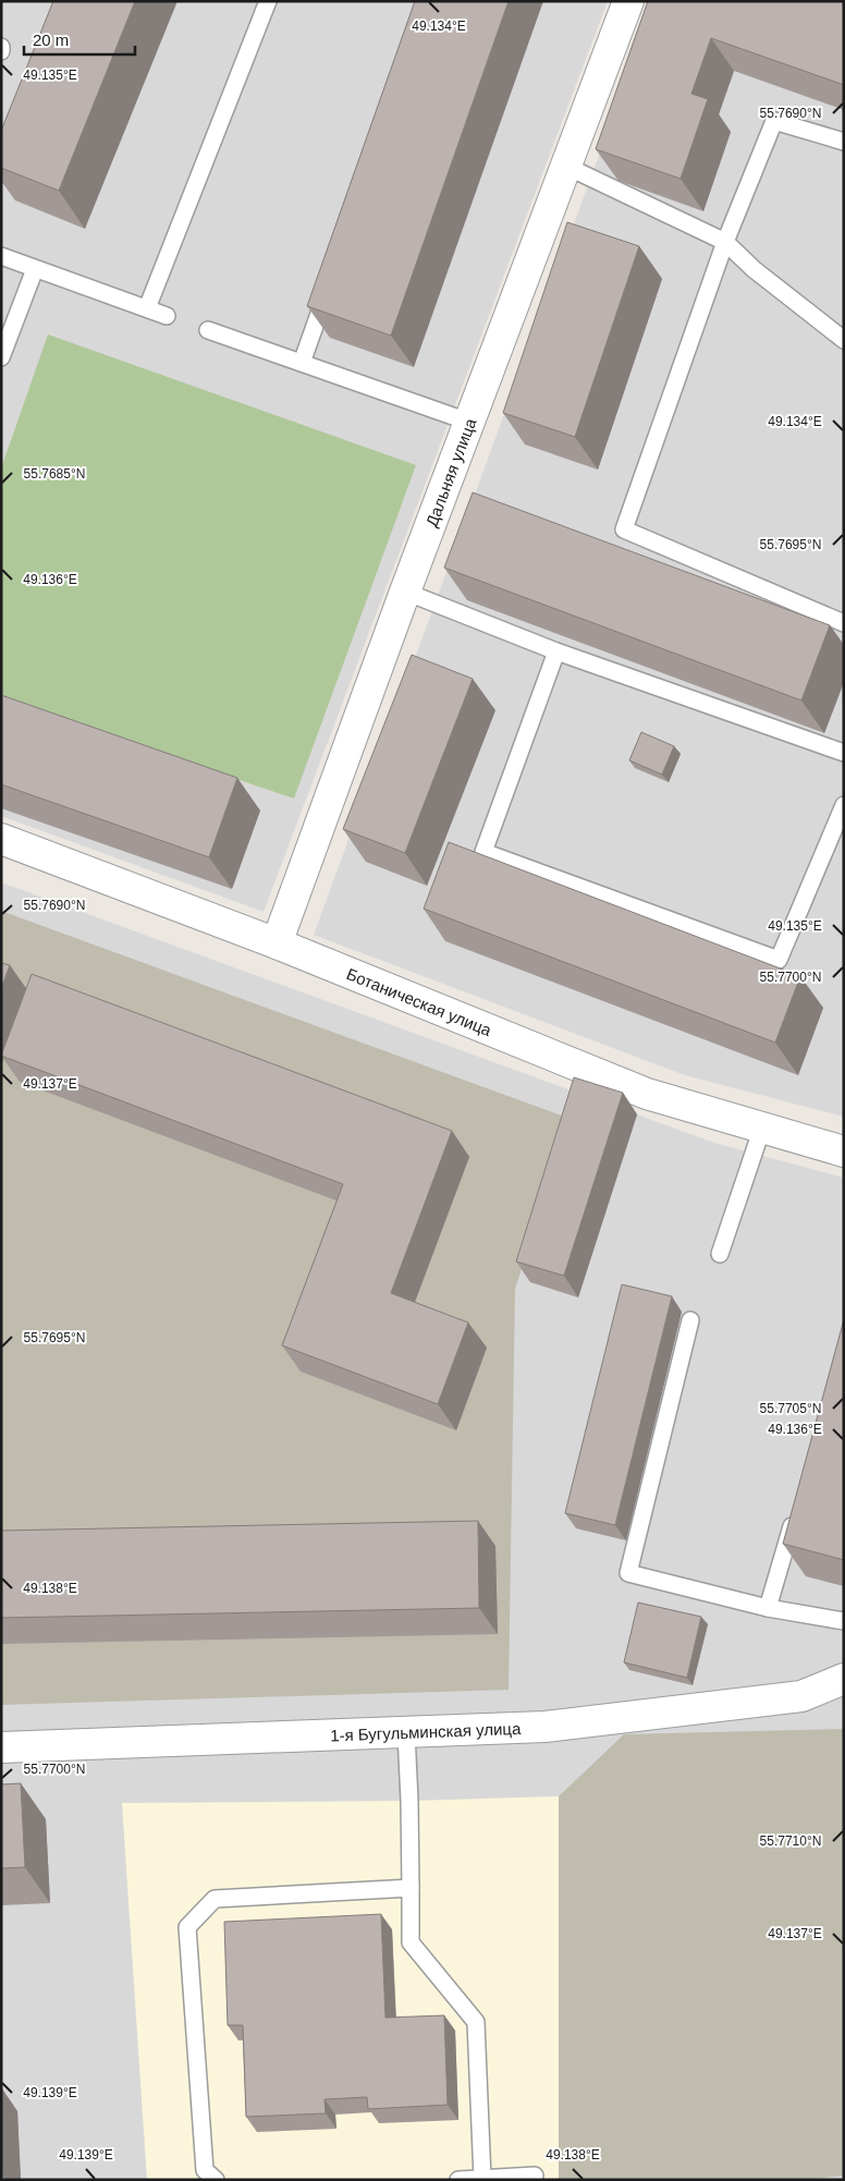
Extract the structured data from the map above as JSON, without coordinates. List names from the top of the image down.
{
  "streets": {
    "street": ["Дальняя улица", "Ботаническая улица", "1-я Бугульминская улица"]
  },
  "crossings": [
    ["Дальняя улица", "Ботаническая улица"]
  ],
  "scale_bar": "20 m",
  "coordinates": [
    "49.134°E",
    "49.135°E",
    "55.7690°N",
    "55.7685°N",
    "55.7695°N",
    "49.136°E",
    "55.7700°N",
    "49.137°E",
    "55.7705°N",
    "49.138°E",
    "55.7710°N",
    "49.139°E"
  ]
}
